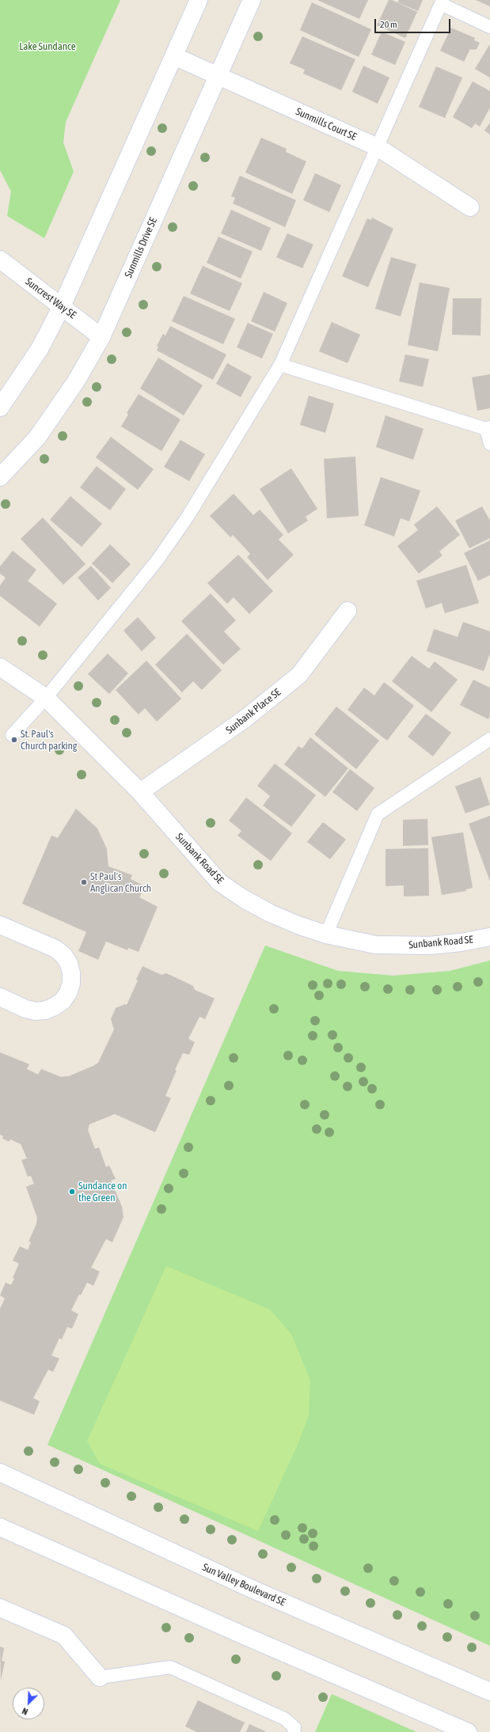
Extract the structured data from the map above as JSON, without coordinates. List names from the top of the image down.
{
  "streets": {
    "street": [
      "Sunmills Court SE",
      "Sunmills Drive SE",
      "Suncrest Way SE",
      "Sunbank Place SE",
      "Sunbank Road SE",
      "Sun Valley Boulevard SE"
    ]
  },
  "crossings": [
    ["Sunmills Court SE", "Sunmills Drive SE"],
    ["Sunmills Drive SE", "Suncrest Way SE"],
    ["Sunbank Place SE", "Sunbank Road SE"]
  ],
  "parks": ["Lake Sundance"],
  "places": ["St. Paul's Church parking", "St Paul's Anglican Church", "Sundance on the Green"],
  "scale_bar": "20 m",
  "north": "bottom left"
}
